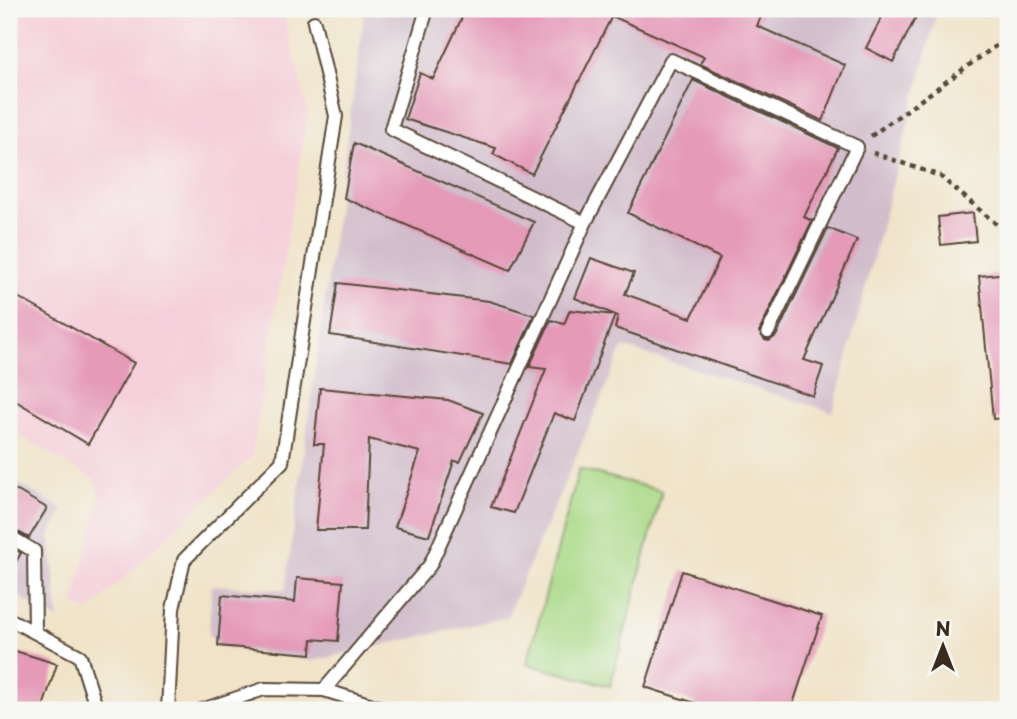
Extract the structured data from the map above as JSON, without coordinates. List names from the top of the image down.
{
  "north": "top"
}
